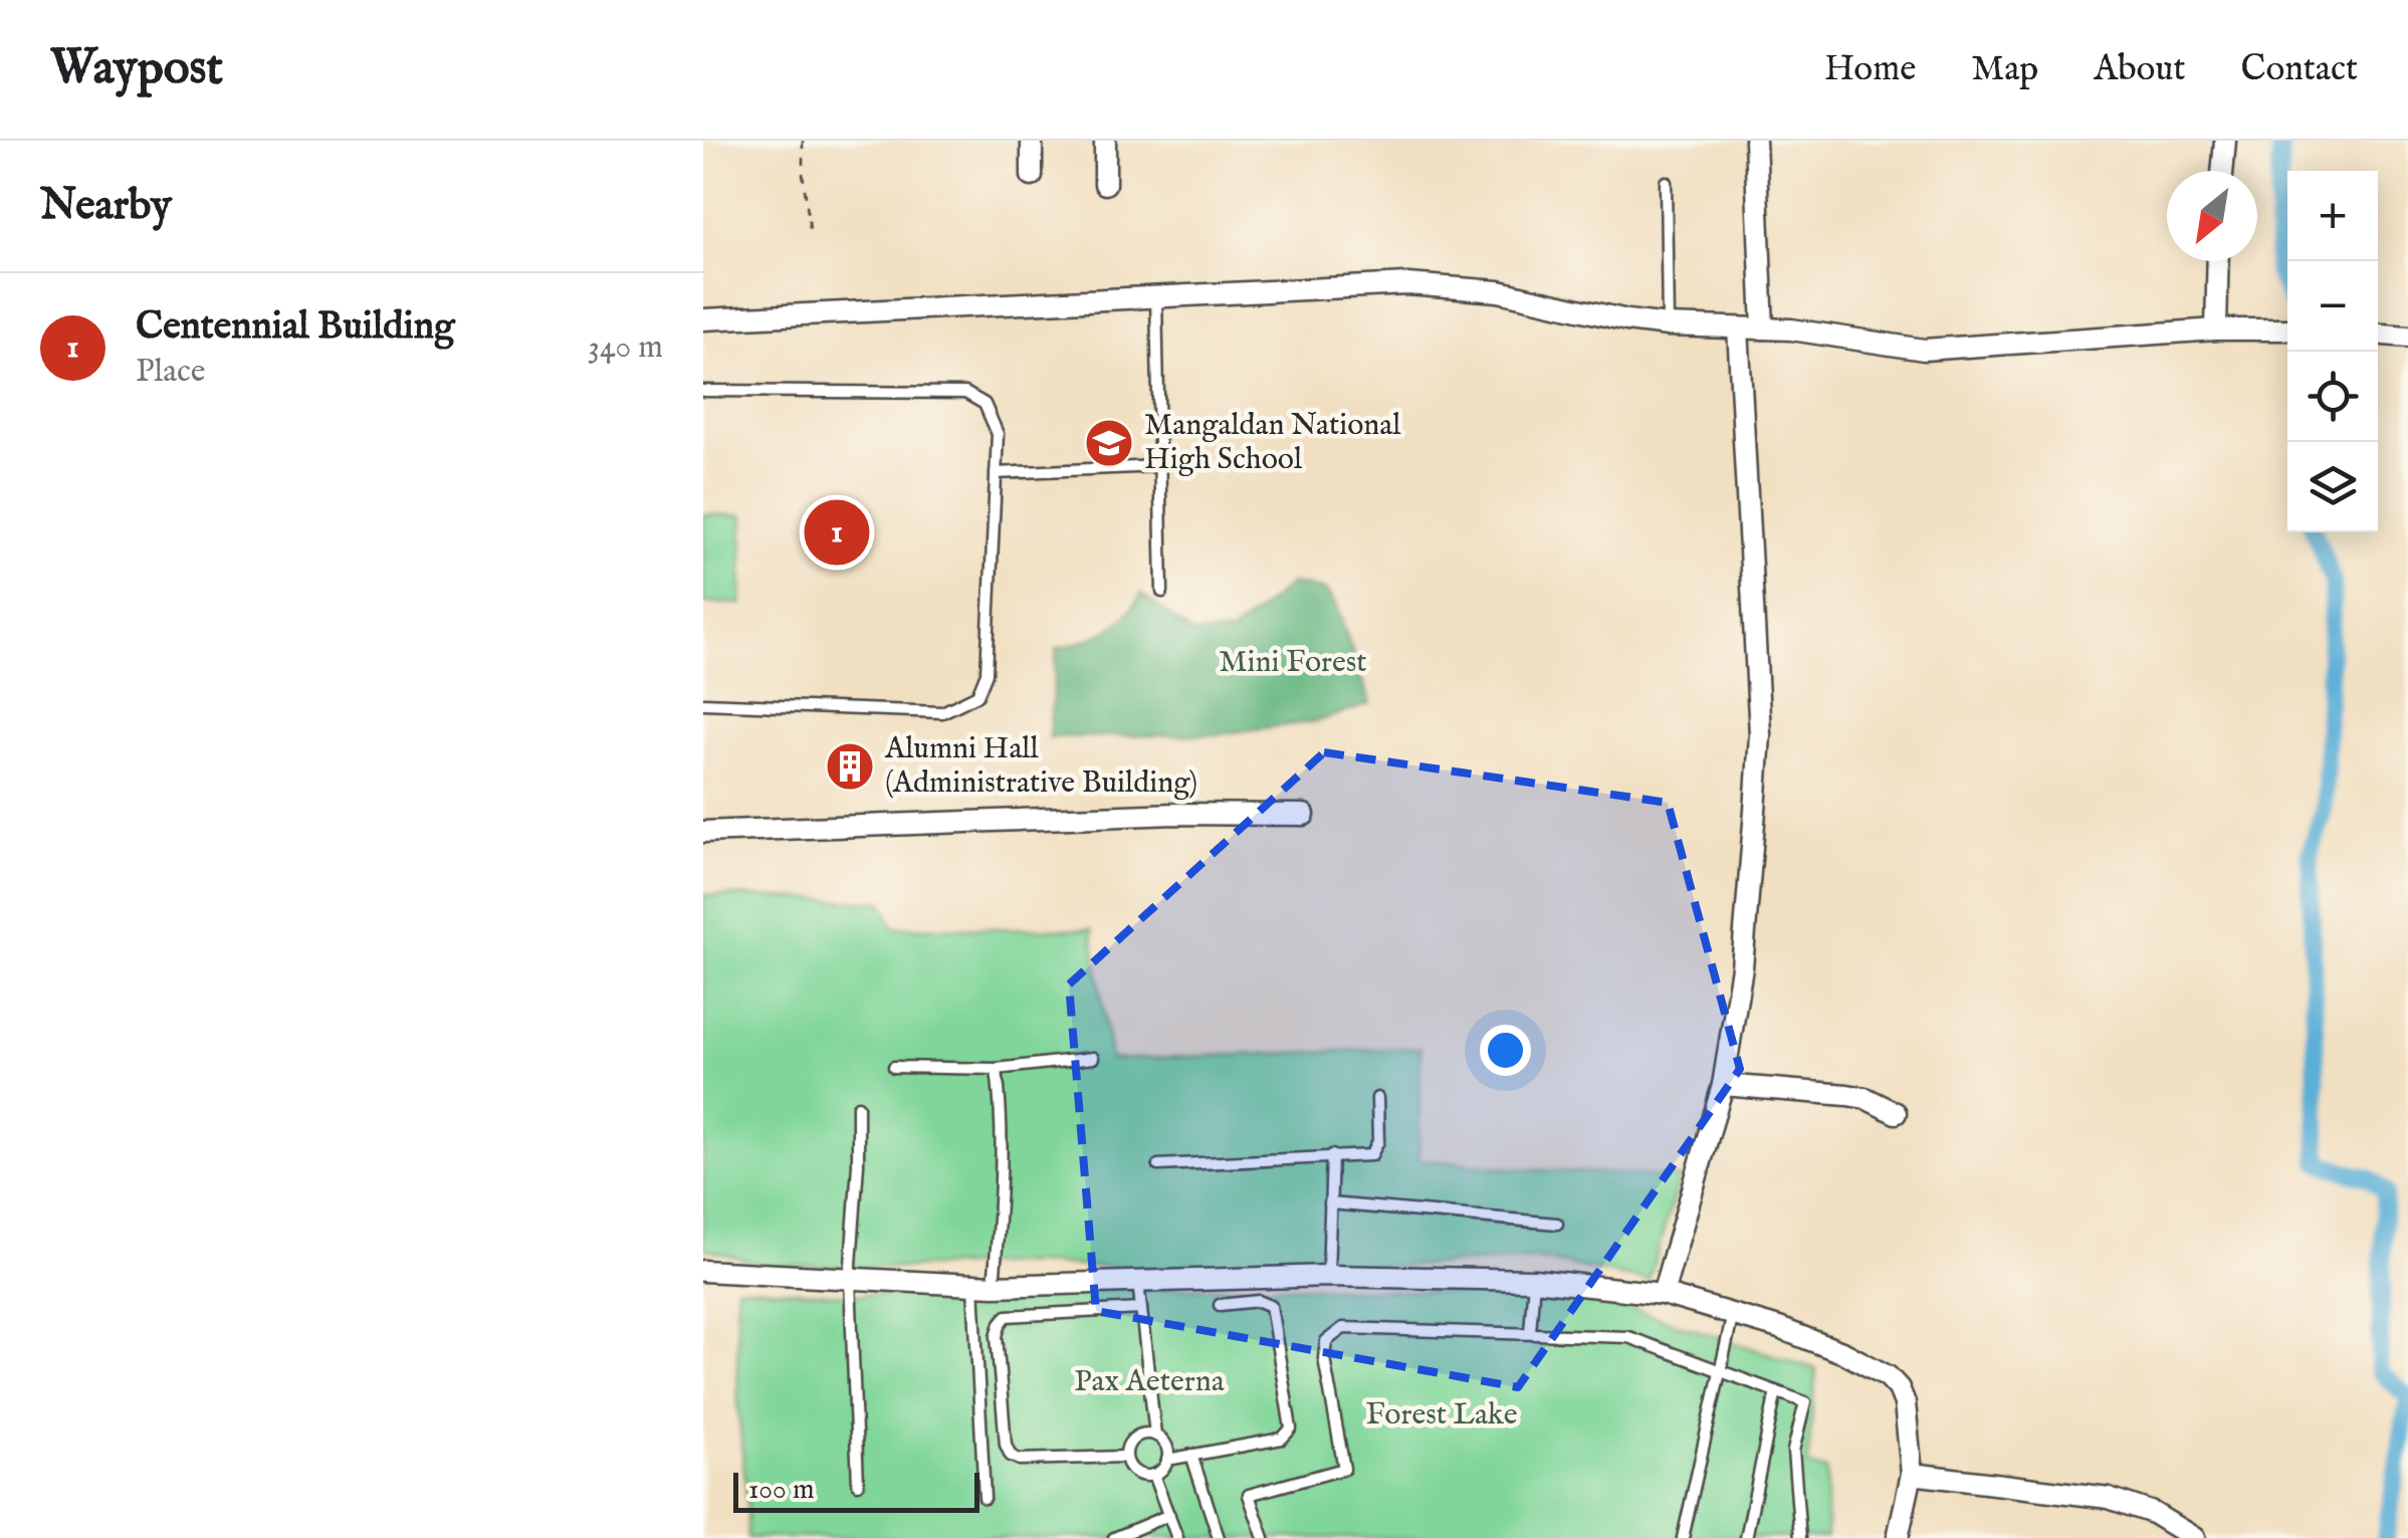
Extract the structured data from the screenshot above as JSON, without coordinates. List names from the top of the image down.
{
  "parks": ["Mini Forest", "Pax Aeterna", "Forest Lake"],
  "places": {
    "school or university": ["Mangaldan National High School"],
    "building": ["Alumni Hall (Administrative Building)"]
  },
  "scale_bar": "100 m",
  "north": "bottom left",
  "page": {
    "header": "Waypost",
    "nav": [
      "Home",
      "Map",
      "About",
      "Contact"
    ],
    "heading": "Nearby",
    "map_buttons": ["+", "−"],
    "list": [
      {
        "mark": "1",
        "name": "Centennial Building",
        "note": "Place",
        "value": "340 m"
      }
    ],
    "pins": "1",
    "scale": "100 m"
  }
}
